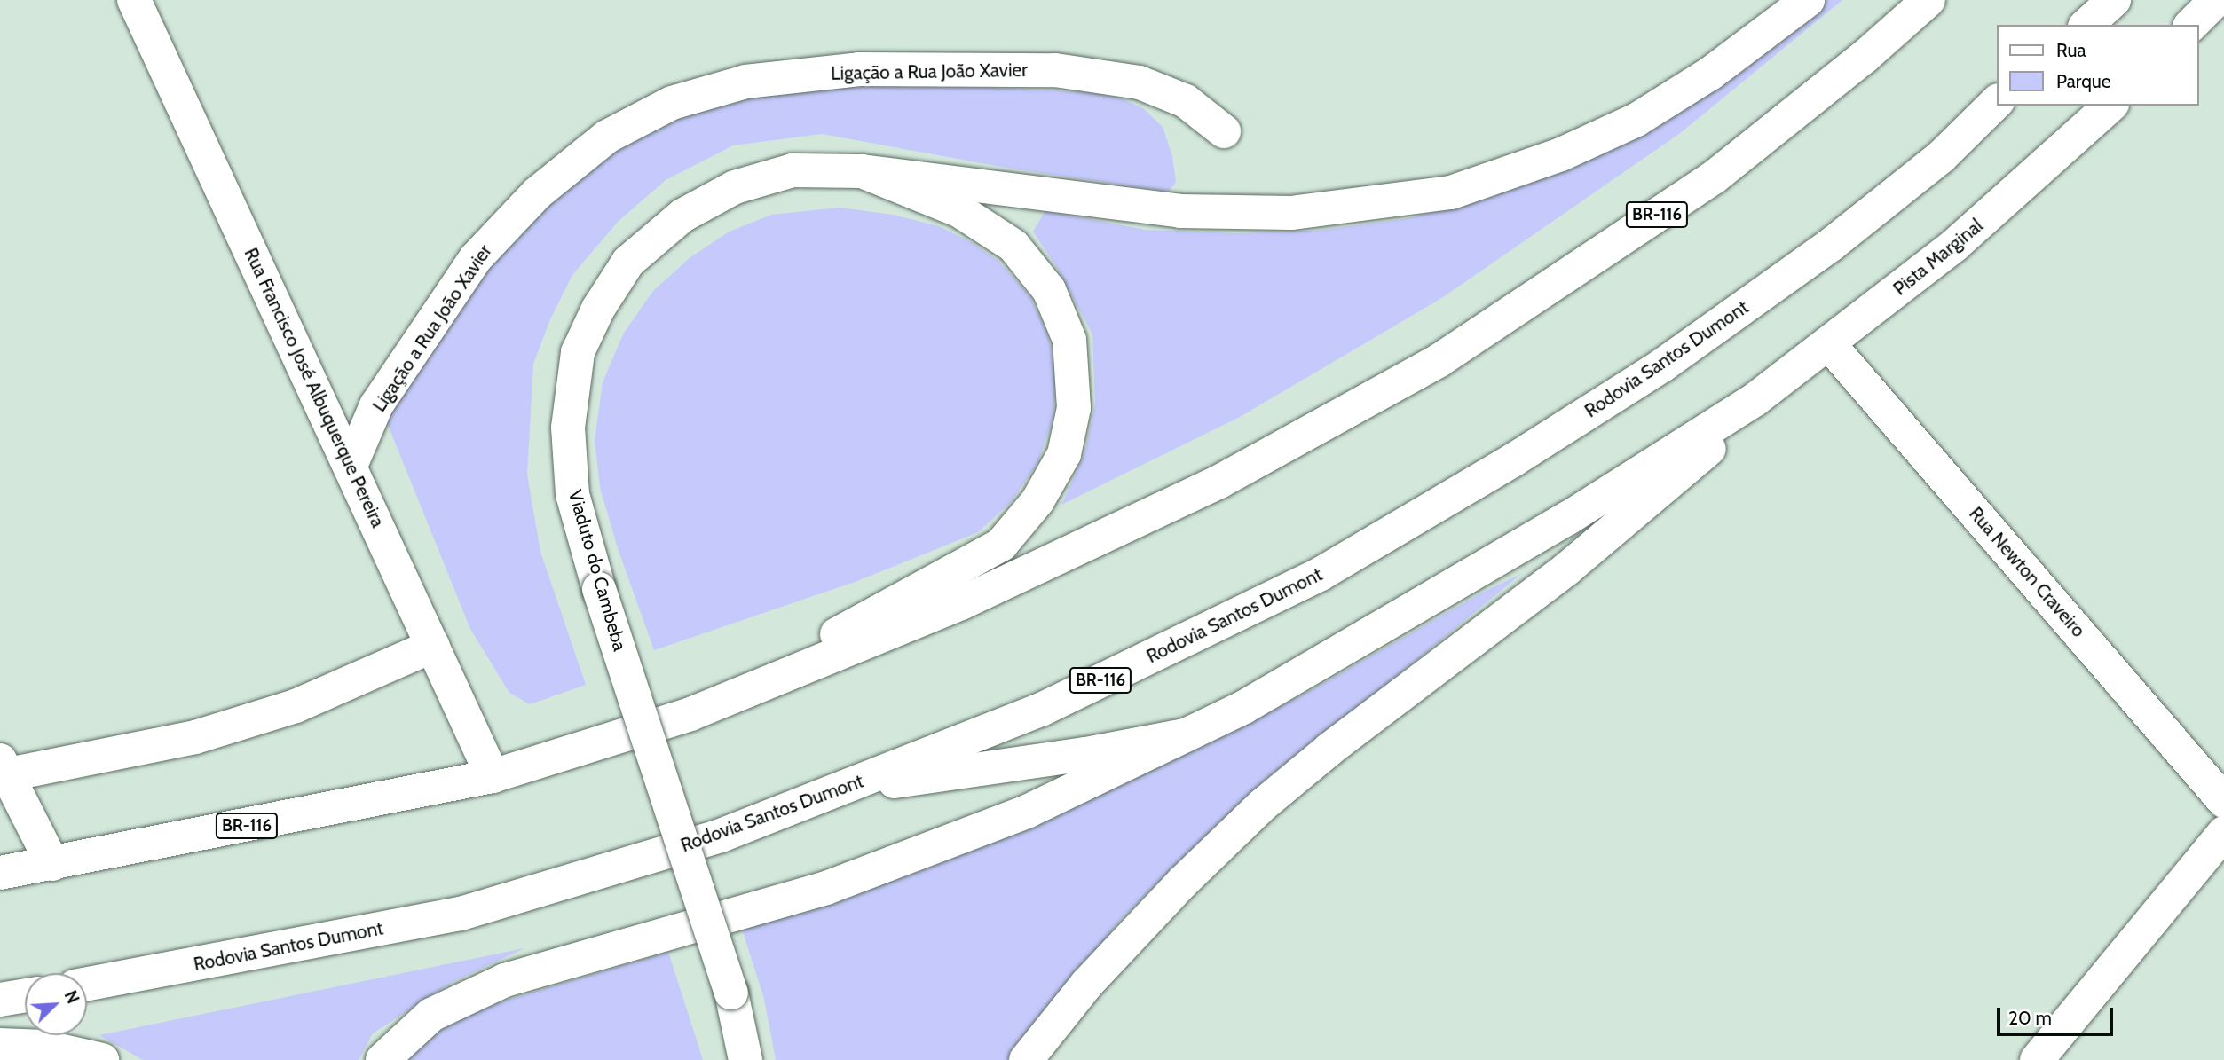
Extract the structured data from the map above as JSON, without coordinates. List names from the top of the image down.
{
  "streets": {
    "main road": [
      "Ligação a Rua João Xavier",
      "BR-116",
      "Pista Marginal",
      "Rodovia Santos Dumont",
      "Rua Francisco José Albuquerque Pereira",
      "Viaduto do Cambeba",
      "Rua Newton Craveiro"
    ]
  },
  "crossings": [
    ["Ligação a Rua João Xavier", "Rua Francisco José Albuquerque Pereira"],
    ["BR-116", "Rua Francisco José Albuquerque Pereira"],
    ["Pista Marginal", "Rua Newton Craveiro"]
  ],
  "legend": ["Rua", "Parque"],
  "scale_bar": "20 m",
  "north": "top right"
}
